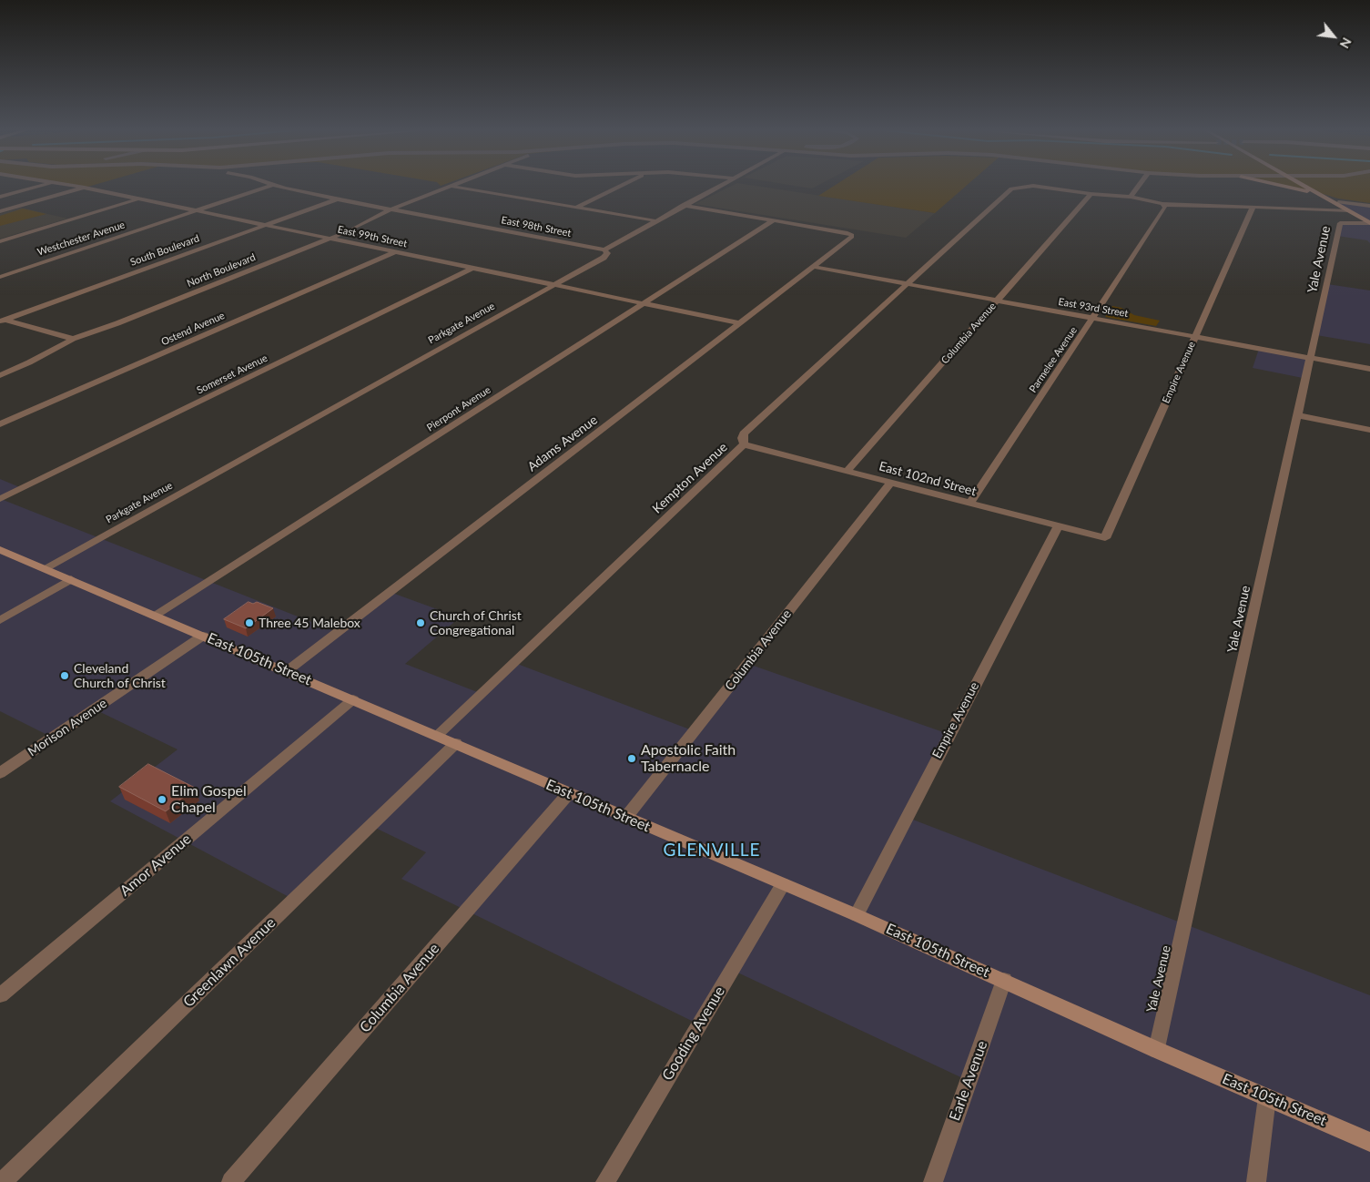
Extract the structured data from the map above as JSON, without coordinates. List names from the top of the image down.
{
  "streets": {
    "main road": ["East 105th Street"],
    "street": [
      "East 98th Street",
      "East 99th Street",
      "Westchester Avenue",
      "South Boulevard",
      "Yale Avenue",
      "North Boulevard",
      "East 93rd Street",
      "Parkgate Avenue",
      "Ostend Avenue",
      "Columbia Avenue",
      "Parmelee Avenue",
      "Empire Avenue",
      "Somerset Avenue",
      "Pierpont Avenue",
      "Adams Avenue",
      "Kempton Avenue",
      "East 102nd Street",
      "Morison Avenue",
      "Amor Avenue",
      "Greenlawn Avenue",
      "Gooding Avenue",
      "Earle Avenue"
    ]
  },
  "crossings": [
    ["East 98th Street", "Westchester Avenue"],
    ["East 98th Street", "South Boulevard"],
    ["East 98th Street", "North Boulevard"],
    ["East 98th Street", "Parkgate Avenue"],
    ["East 99th Street", "Westchester Avenue"],
    ["East 99th Street", "South Boulevard"],
    ["East 99th Street", "North Boulevard"],
    ["East 99th Street", "Parkgate Avenue"],
    ["East 99th Street", "Ostend Avenue"],
    ["East 99th Street", "Somerset Avenue"],
    ["East 99th Street", "Pierpont Avenue"],
    ["East 99th Street", "Adams Avenue"],
    ["Yale Avenue", "East 93rd Street"],
    ["Yale Avenue", "East 105th Street"],
    ["East 93rd Street", "Columbia Avenue"],
    ["East 93rd Street", "Parmelee Avenue"],
    ["East 93rd Street", "Empire Avenue"],
    ["East 93rd Street", "Adams Avenue"],
    ["East 93rd Street", "Kempton Avenue"],
    ["Parkgate Avenue", "East 105th Street"],
    ["Columbia Avenue", "Kempton Avenue"],
    ["Columbia Avenue", "East 102nd Street"],
    ["Columbia Avenue", "East 105th Street"],
    ["Parmelee Avenue", "East 102nd Street"],
    ["Empire Avenue", "East 102nd Street"],
    ["Empire Avenue", "East 105th Street"],
    ["Pierpont Avenue", "Adams Avenue"],
    ["Pierpont Avenue", "East 105th Street"],
    ["Adams Avenue", "East 105th Street"],
    ["Kempton Avenue", "East 102nd Street"],
    ["Kempton Avenue", "East 105th Street"],
    ["East 105th Street", "Morison Avenue"],
    ["East 105th Street", "Amor Avenue"],
    ["East 105th Street", "Greenlawn Avenue"],
    ["East 105th Street", "Gooding Avenue"],
    ["East 105th Street", "Earle Avenue"]
  ],
  "districts": ["GLENVILLE"],
  "places": [
    "Three 45 Malebox",
    "Church of Christ Congregational",
    "Cleveland Church of Christ",
    "Apostolic Faith Tabernacle",
    "Elim Gospel Chapel"
  ],
  "north": "bottom right"
}
